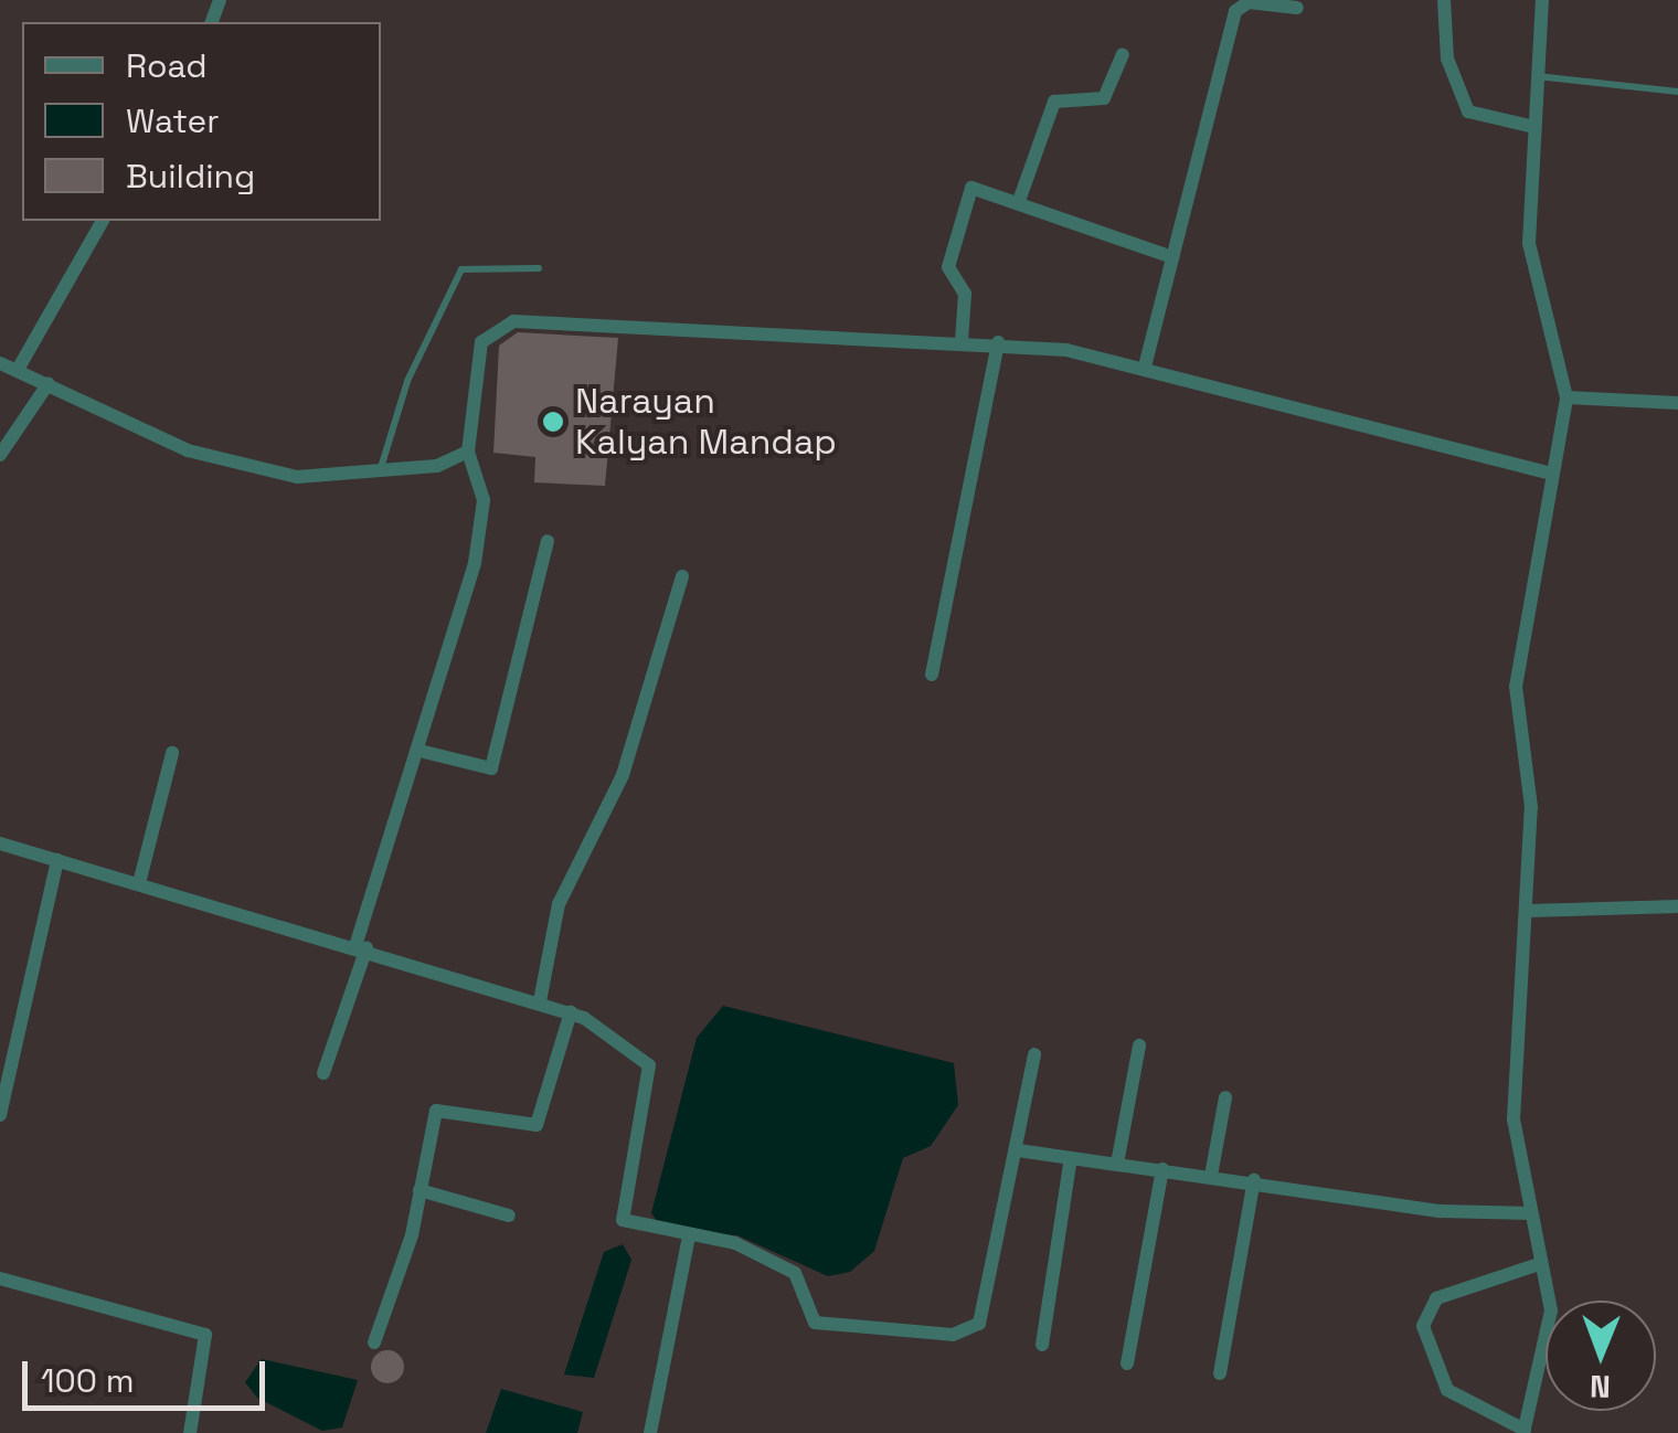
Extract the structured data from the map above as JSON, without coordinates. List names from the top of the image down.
{
  "places": ["Narayan Kalyan Mandap"],
  "legend": ["Road", "Water", "Building"],
  "scale_bar": "100 m",
  "north": "bottom"
}
